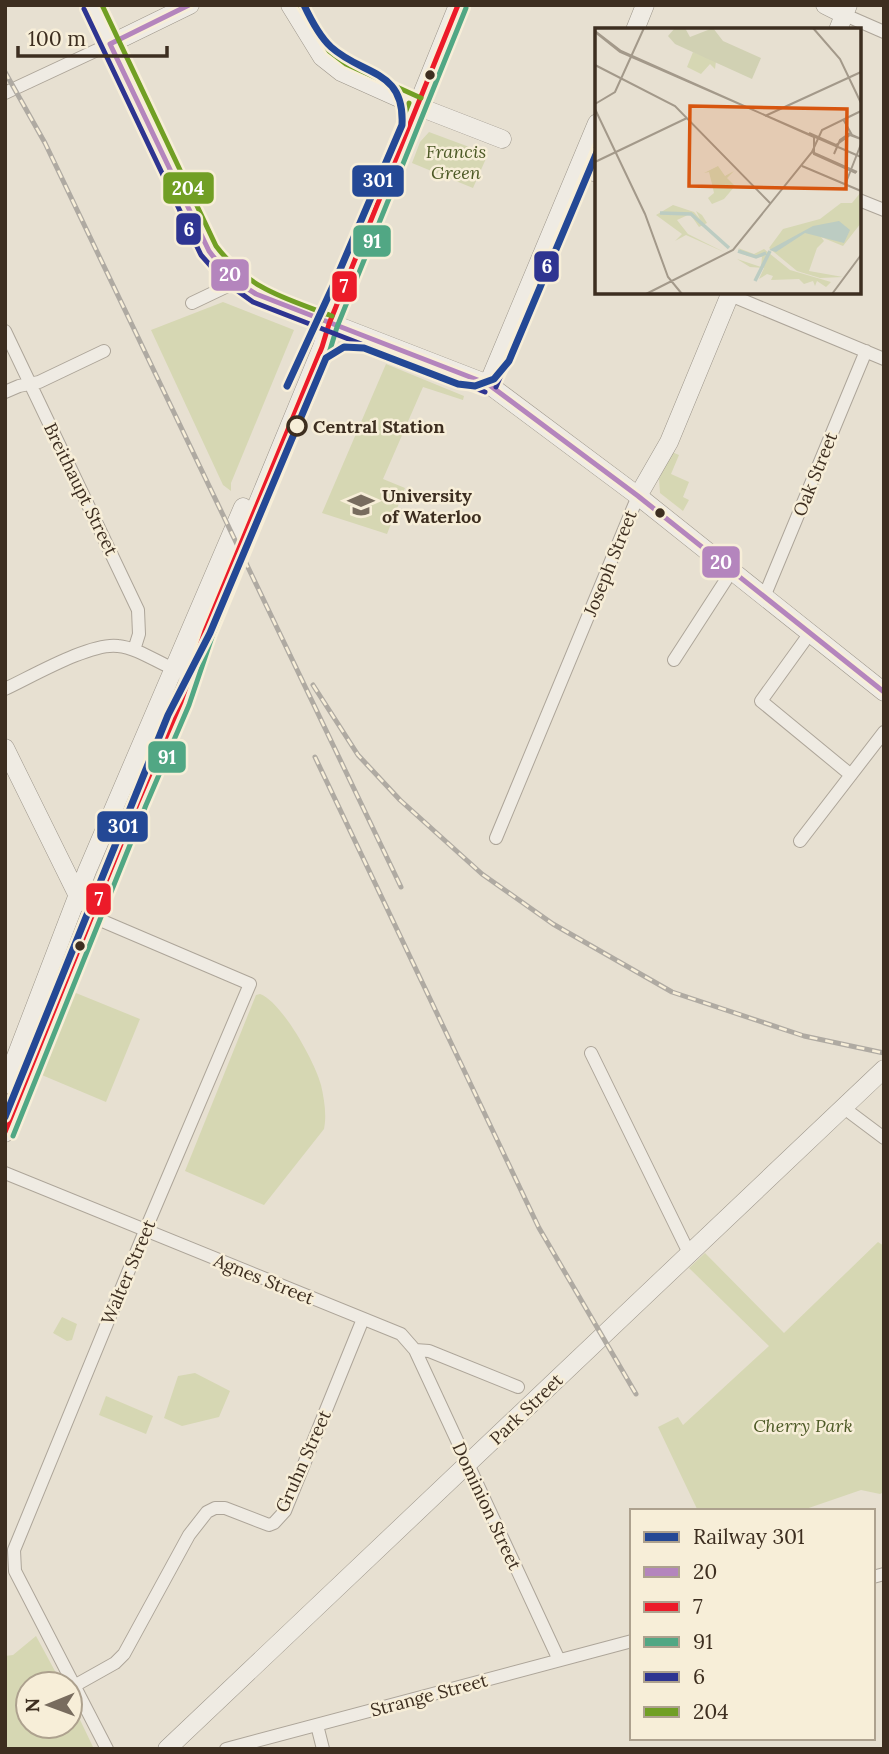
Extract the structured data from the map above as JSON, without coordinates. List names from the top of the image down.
{
  "streets": {
    "main road": ["Joseph Street", "Park Street"],
    "street": [
      "Oak Street",
      "Breithaupt Street",
      "Walter Street",
      "Agnes Street",
      "Gruhn Street",
      "Dominion Street",
      "Strange Street"
    ]
  },
  "crossings": [
    ["Walter Street", "Agnes Street"],
    ["Agnes Street", "Gruhn Street"],
    ["Agnes Street", "Dominion Street"],
    ["Park Street", "Dominion Street"],
    ["Dominion Street", "Strange Street"]
  ],
  "parks": ["Francis Green", "Cherry Park"],
  "places": {
    "other": ["Central Station"],
    "school or university": ["University of Waterloo"]
  },
  "lines": [
    "rail line 301",
    "transit line 20",
    "transit line 7",
    "transit line 204",
    "transit line 91",
    "transit line 6"
  ],
  "legend": [
    "Railway 301",
    "20",
    "7",
    "91",
    "6",
    "204"
  ],
  "scale_bar": "100 m",
  "north": "left"
}
